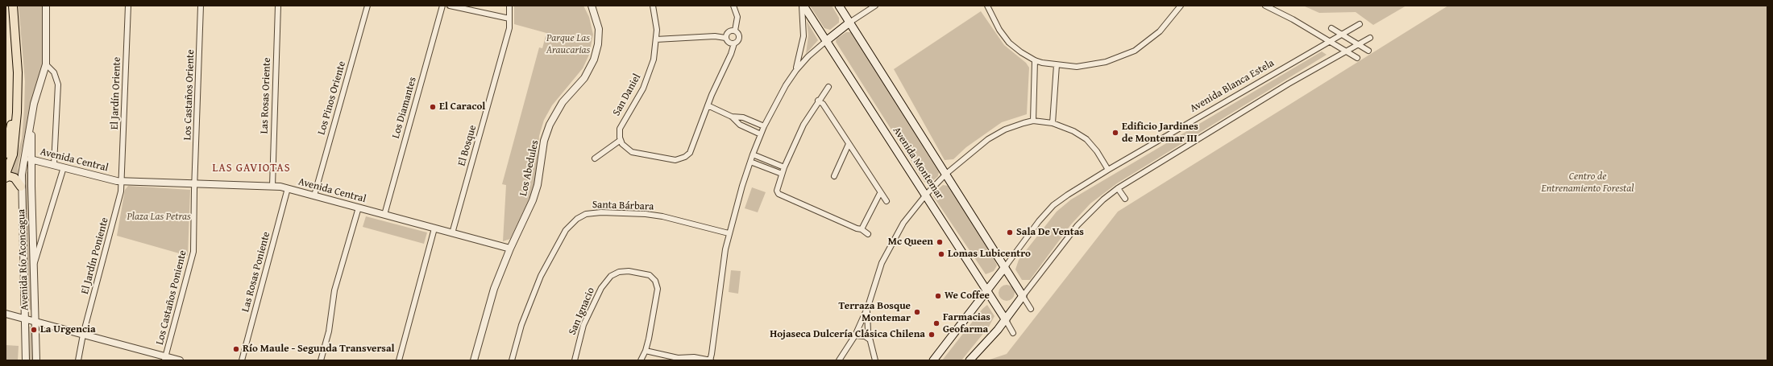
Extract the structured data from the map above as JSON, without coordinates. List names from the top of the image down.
{
  "streets": {
    "main road": ["Avenida Blanca Estela", "Avenida Montemar"],
    "street": [
      "El Jardín Oriente",
      "Los Castaños Oriente",
      "San Daniel",
      "Las Rosas Oriente",
      "Los Pinos Oriente",
      "Los Diamantes",
      "El Bosque",
      "Avenida Central",
      "Los Abedules",
      "Santa Bárbara",
      "El Jardín Poniente",
      "Avenida Río Aconcagua",
      "Las Rosas Poniente",
      "Los Castaños Poniente",
      "San Ignacio"
    ]
  },
  "crossings": [
    ["Avenida Blanca Estela", "Avenida Montemar"],
    ["El Jardín Oriente", "Avenida Central"],
    ["El Jardín Oriente", "El Jardín Poniente"],
    ["Los Castaños Oriente", "Avenida Central"],
    ["Los Castaños Oriente", "Los Castaños Poniente"],
    ["Las Rosas Oriente", "Avenida Central"],
    ["Los Pinos Oriente", "Avenida Central"],
    ["Los Diamantes", "Avenida Central"],
    ["El Bosque", "Avenida Central"],
    ["Avenida Central", "Los Abedules"],
    ["Avenida Central", "El Jardín Poniente"],
    ["Avenida Central", "Avenida Río Aconcagua"],
    ["Avenida Central", "Las Rosas Poniente"],
    ["Avenida Central", "Los Castaños Poniente"]
  ],
  "districts": ["LAS GAVIOTAS"],
  "parks": ["Parque Las Araucarias", "Centro de Entrenamiento Forestal", "Plaza Las Petras"],
  "places": [
    "El Caracol",
    "Edificio Jardines de Montemar III",
    "Sala De Ventas",
    "Mc Queen",
    "Lomas Lubicentro",
    "We Coffee",
    "Terraza Bosque Montemar",
    "Farmacias Geofarma",
    "La Urgencia",
    "Hojaseca Dulcería Clásica Chilena",
    "Río Maule - Segunda Transversal"
  ]
}
